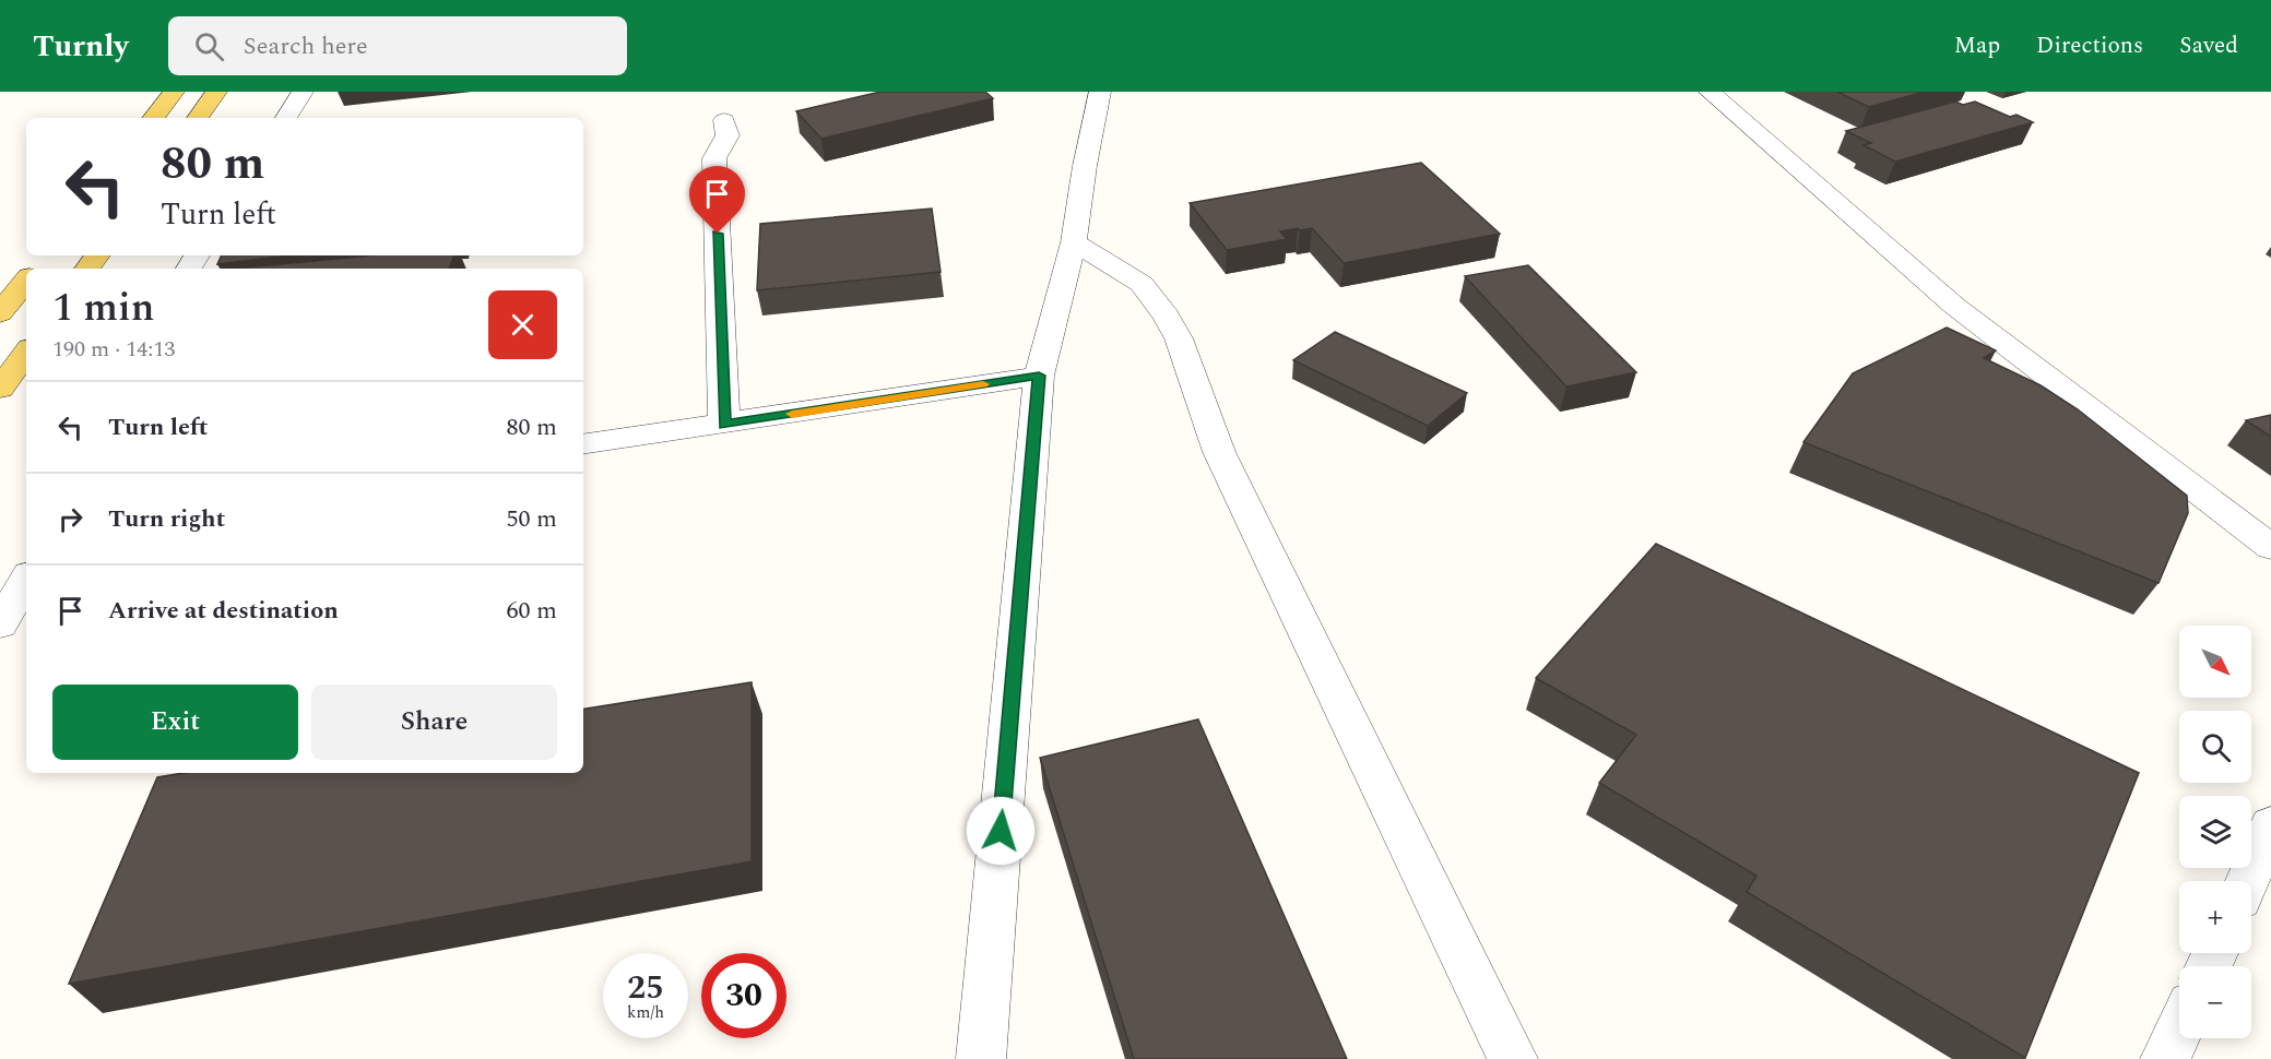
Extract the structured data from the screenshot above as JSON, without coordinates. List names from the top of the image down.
{
  "north": "bottom right",
  "page": {
    "header": "Turnly",
    "search": "Search here",
    "nav": ["Map", "Directions", "Saved"],
    "turn": ["80 m", "Turn left"],
    "heading": ["1 min", "190 m · 14:13"],
    "list": [
      {
        "name": "Turn left",
        "value": "80 m"
      },
      {
        "name": "Turn right",
        "value": "50 m"
      },
      {
        "name": "Arrive at destination",
        "value": "60 m"
      }
    ],
    "map_buttons": ["+", "−"],
    "buttons": ["Exit", "Share"],
    "speed": "25 km/h",
    "limit": "30"
  }
}
